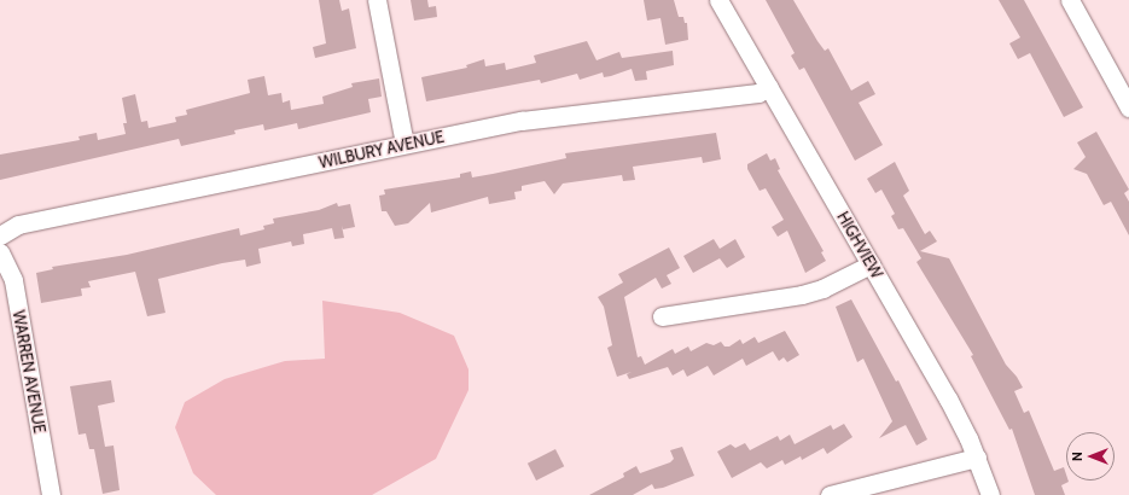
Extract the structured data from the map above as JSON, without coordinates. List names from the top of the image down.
{
  "streets": {
    "street": ["WILBURY AVENUE", "HIGHVIEW", "WARREN AVENUE"]
  },
  "crossings": [
    ["WILBURY AVENUE", "HIGHVIEW"]
  ],
  "north": "left"
}
